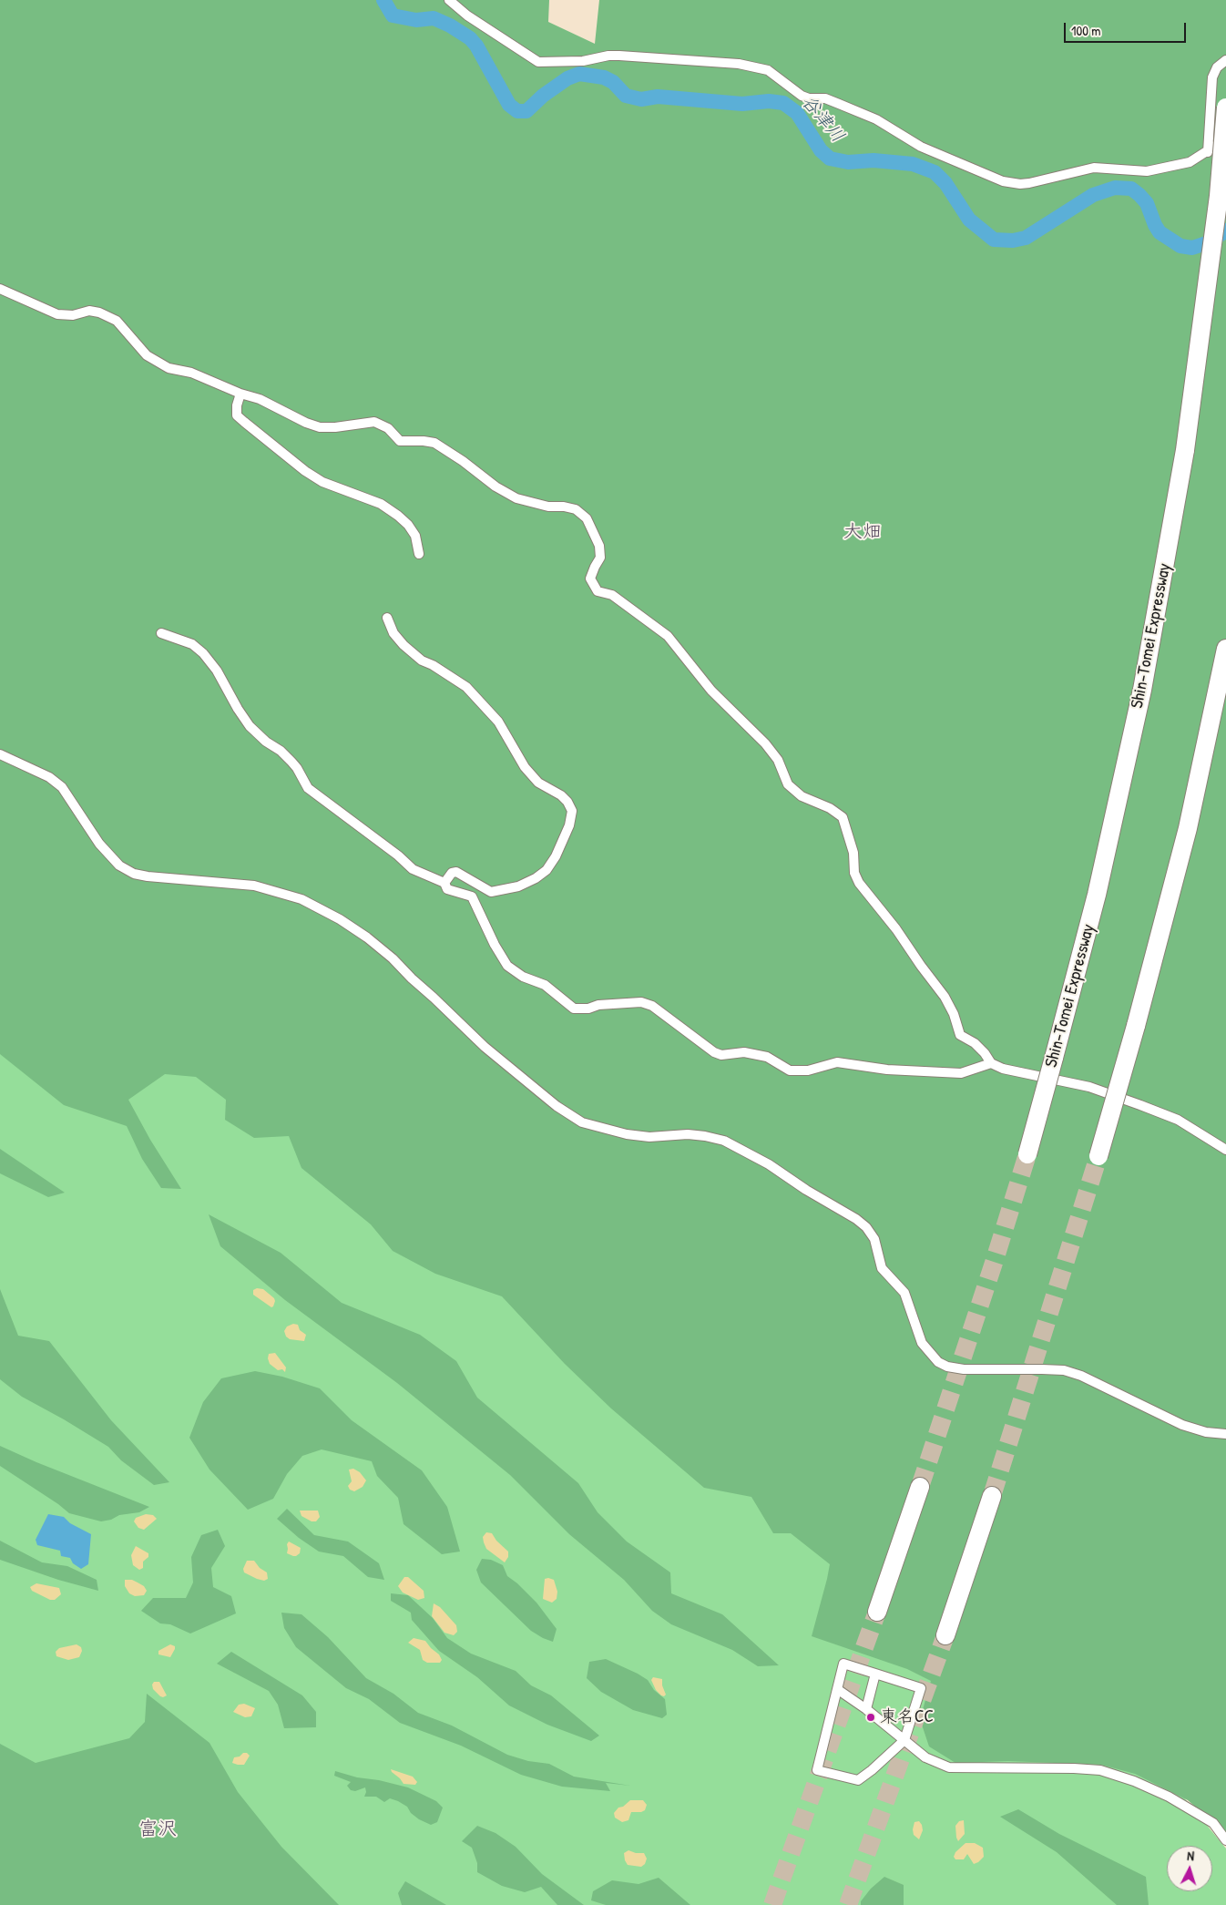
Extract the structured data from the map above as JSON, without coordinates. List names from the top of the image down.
{
  "streets": {
    "highway": ["Shin-Tomei Expressway"]
  },
  "districts": ["大畑", "富沢"],
  "water": ["谷津川"],
  "places": ["東名CC"],
  "scale_bar": "100 m",
  "north": "top"
}
